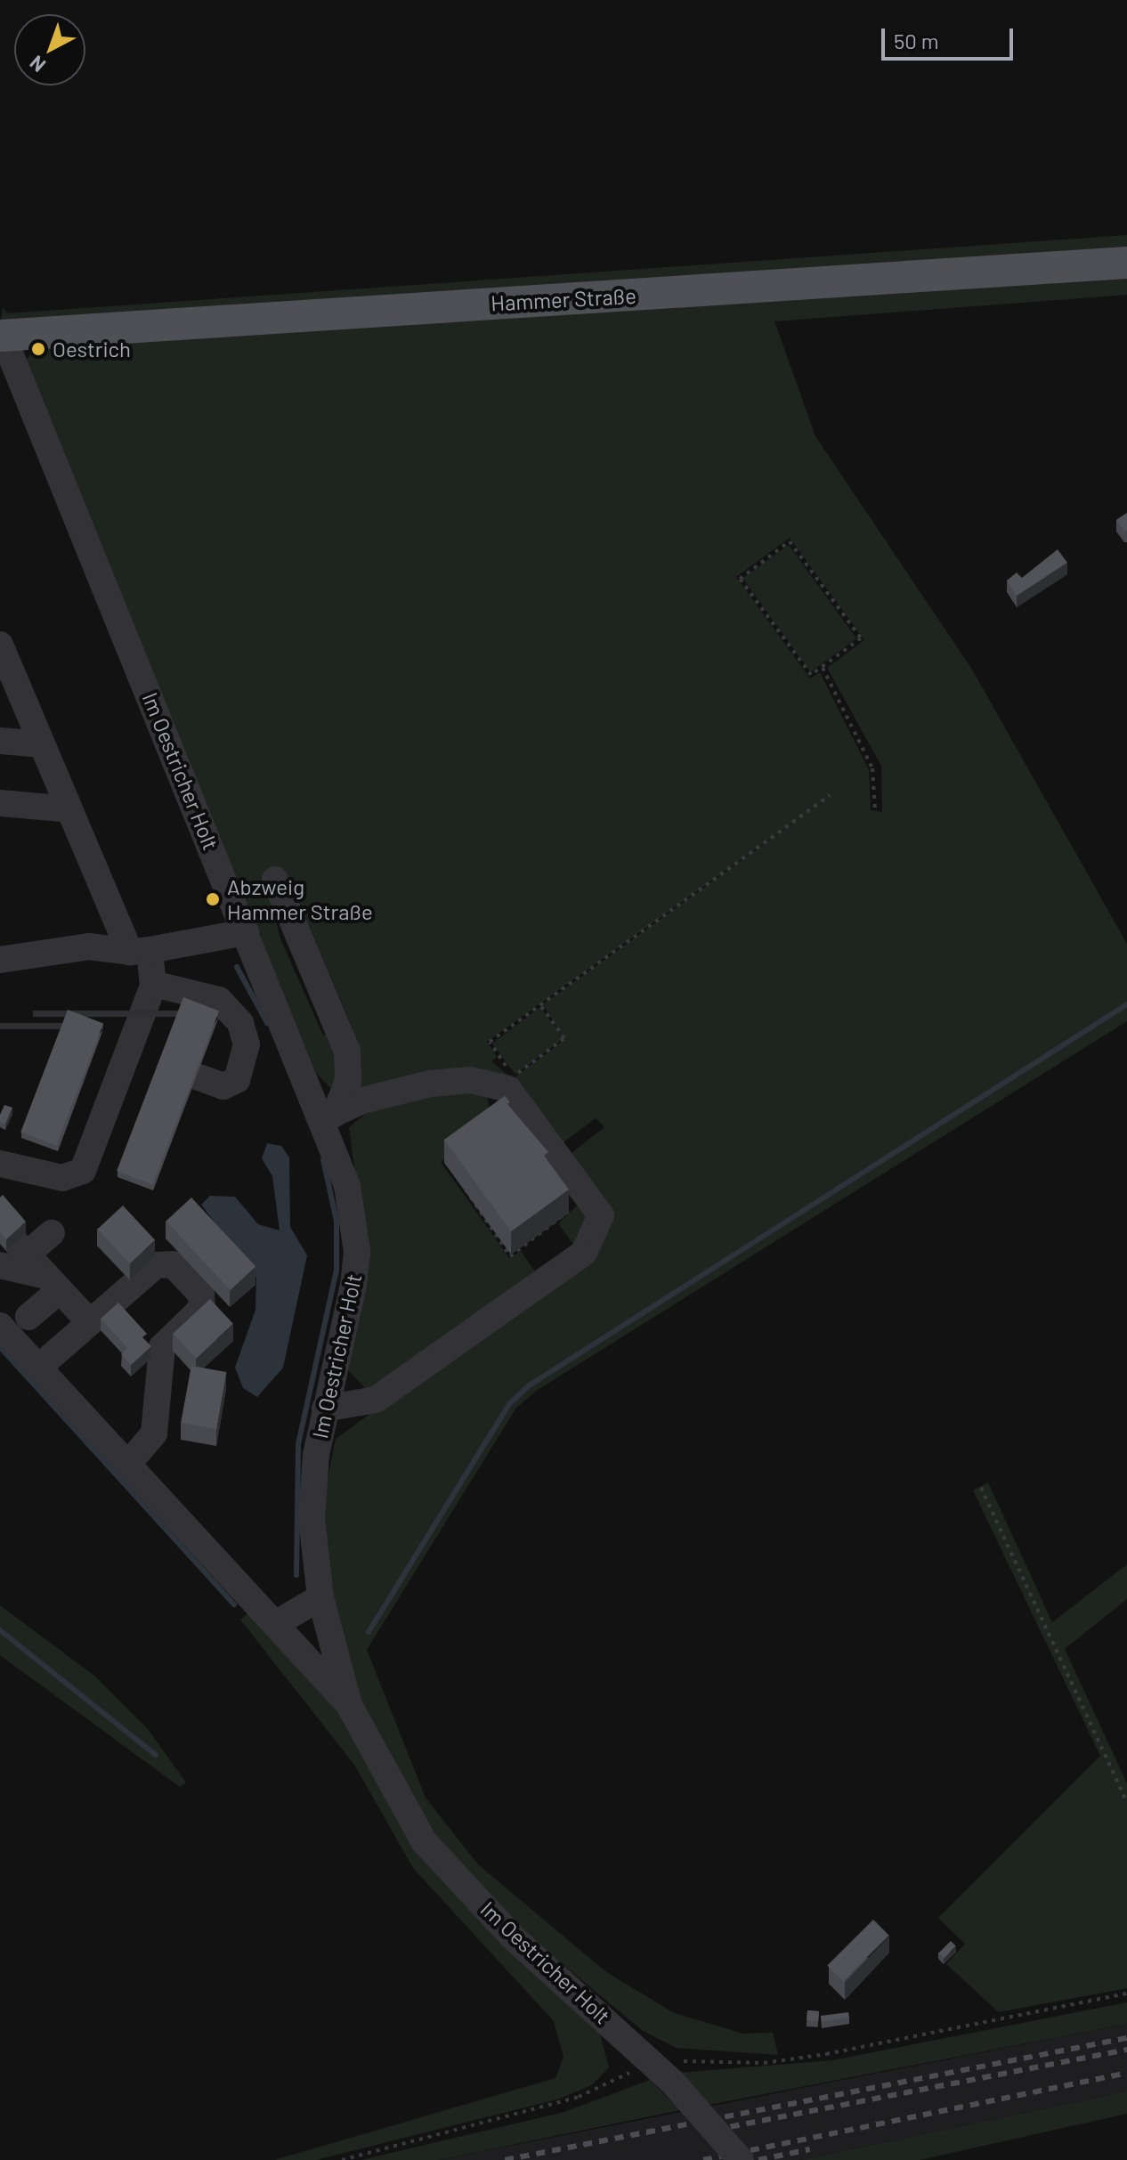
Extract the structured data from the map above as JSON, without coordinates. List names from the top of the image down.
{
  "streets": {
    "main road": ["Hammer Straße"],
    "street": ["Im Oestricher Holt"]
  },
  "crossings": [
    ["Hammer Straße", "Im Oestricher Holt"]
  ],
  "places": ["Oestrich", "Abzweig Hammer Straße"],
  "scale_bar": "50 m",
  "north": "bottom left"
}
